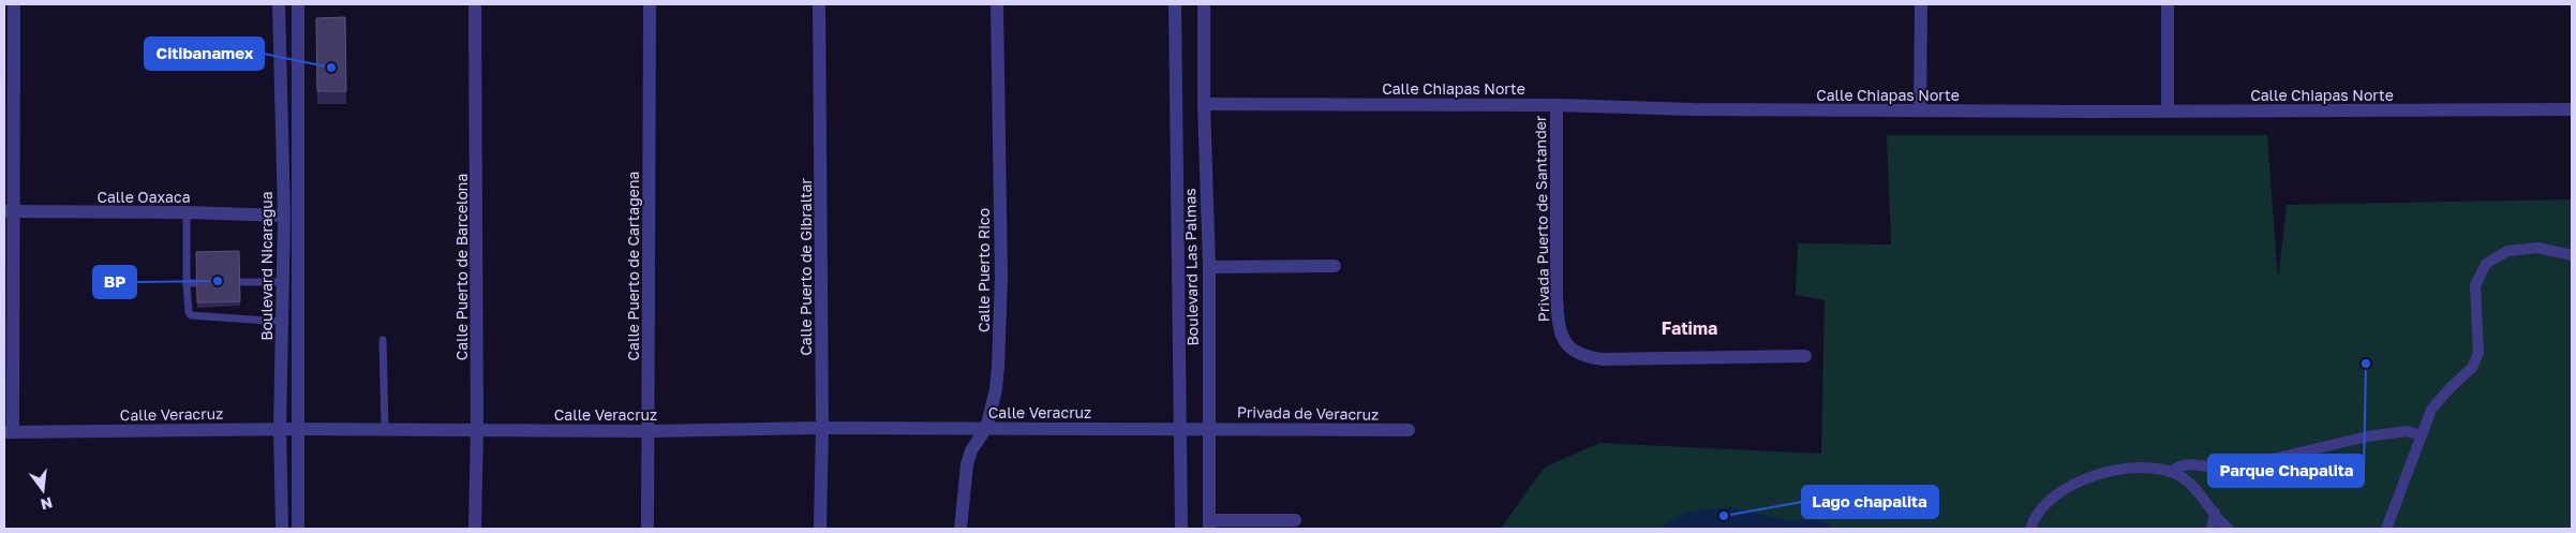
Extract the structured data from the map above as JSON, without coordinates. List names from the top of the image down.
{
  "streets": {
    "street": [
      "Calle Chiapas Norte",
      "Calle Oaxaca",
      "Privada Puerto de Santander",
      "Boulevard Nicaragua",
      "Calle Puerto de Cartagena",
      "Calle Puerto de Barcelona",
      "Calle Puerto de Gibraltar",
      "Boulevard Las Palmas",
      "Calle Puerto Rico",
      "Calle Veracruz",
      "Privada de Veracruz"
    ]
  },
  "crossings": [
    ["Calle Chiapas Norte", "Privada Puerto de Santander"],
    ["Calle Chiapas Norte", "Boulevard Las Palmas"],
    ["Calle Oaxaca", "Boulevard Nicaragua"],
    ["Boulevard Nicaragua", "Calle Veracruz"],
    ["Calle Puerto de Cartagena", "Calle Veracruz"],
    ["Calle Puerto de Barcelona", "Calle Veracruz"],
    ["Calle Puerto de Gibraltar", "Calle Veracruz"],
    ["Boulevard Las Palmas", "Calle Veracruz"],
    ["Boulevard Las Palmas", "Privada de Veracruz"],
    ["Calle Puerto Rico", "Calle Veracruz"],
    ["Calle Veracruz", "Privada de Veracruz"]
  ],
  "districts": ["Fatima"],
  "places": [
    "Citibanamex",
    "BP",
    "Parque Chapalita",
    "Lago chapalita"
  ],
  "north": "bottom"
}
